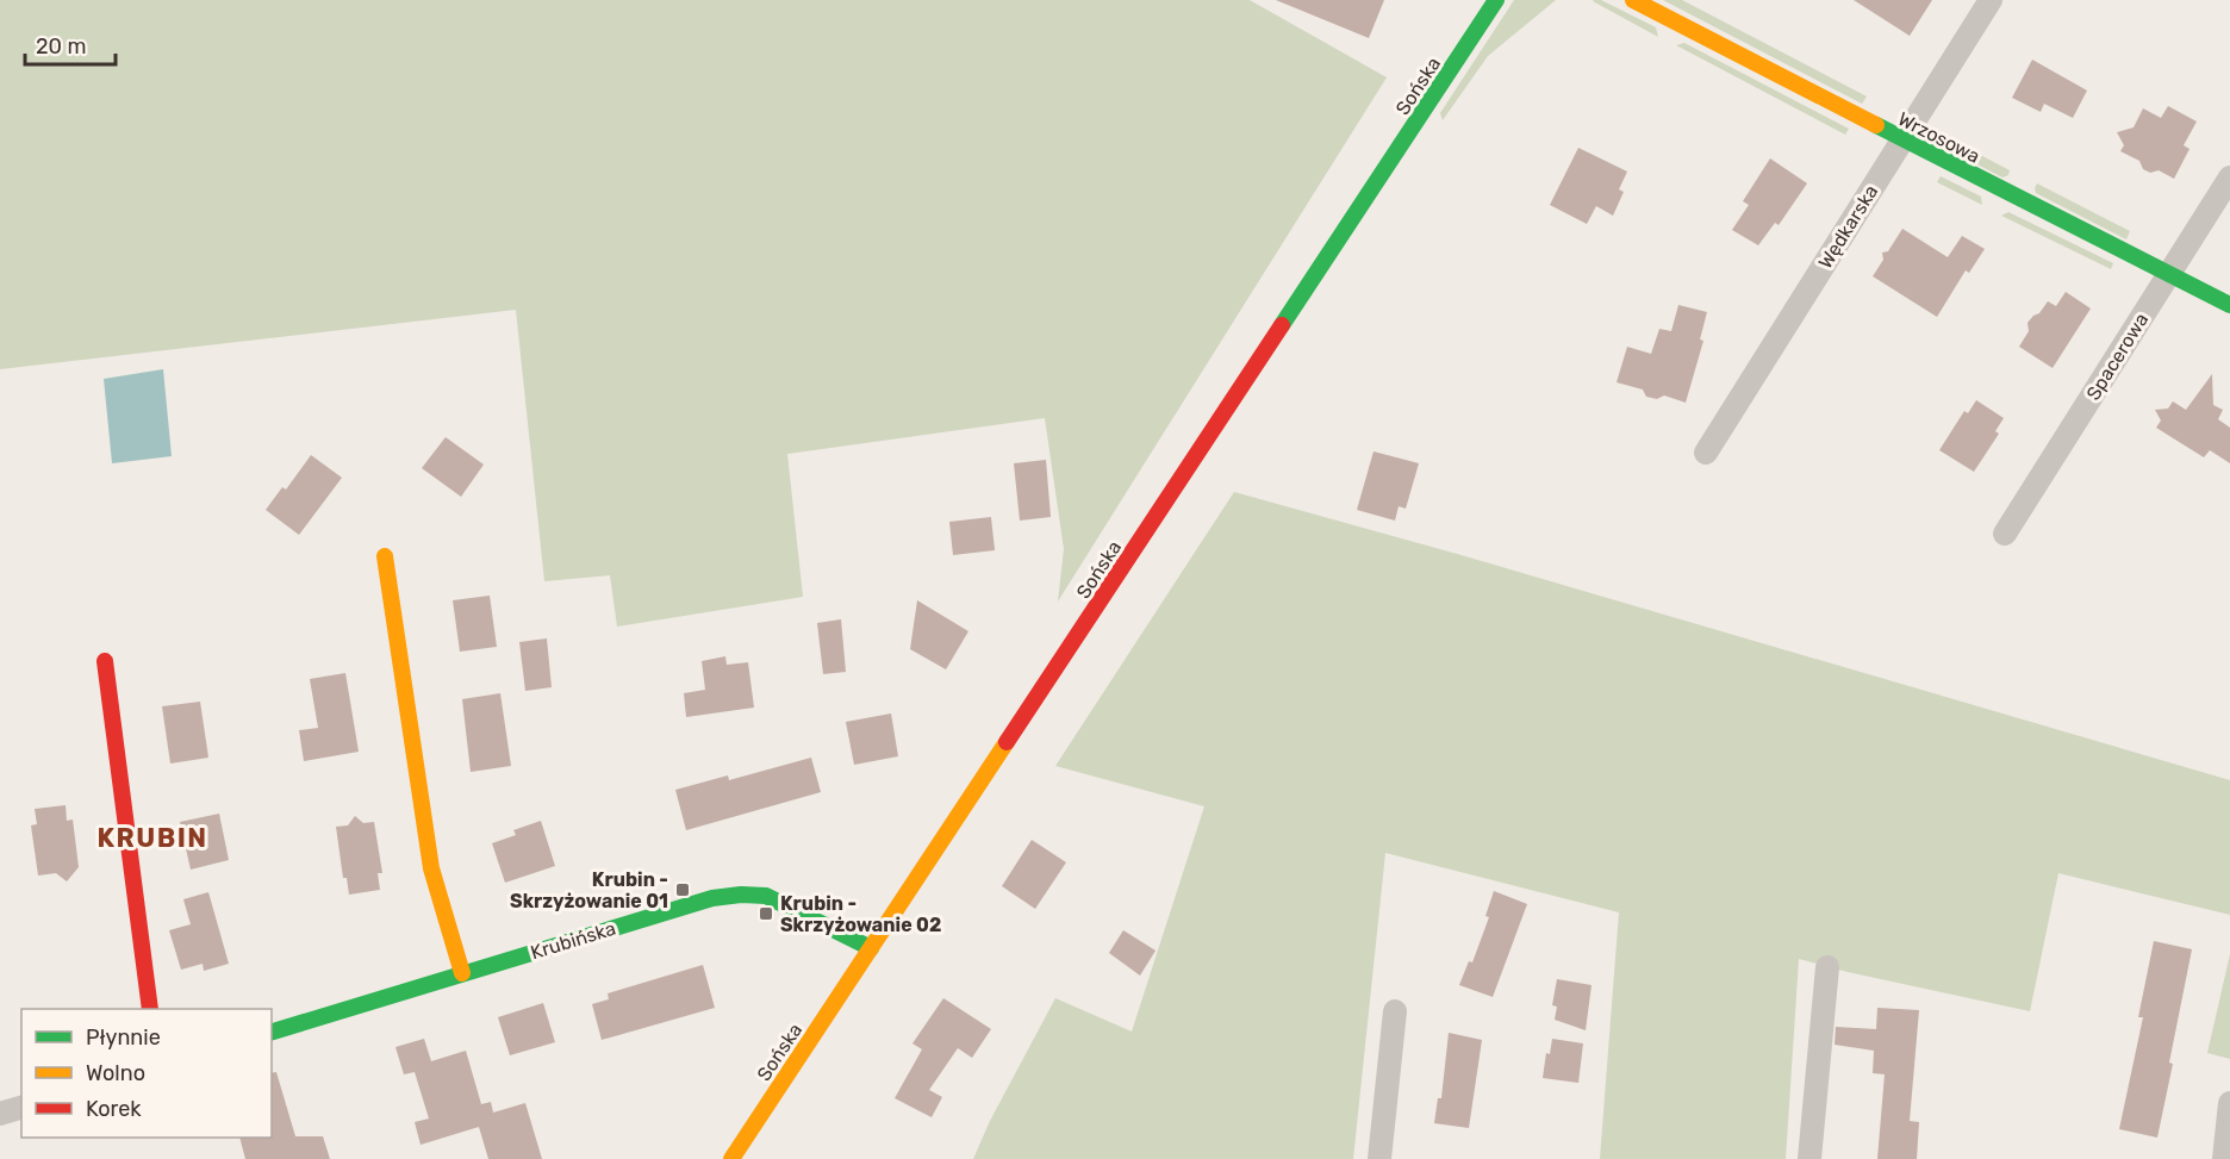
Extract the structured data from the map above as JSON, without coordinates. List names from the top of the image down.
{
  "streets": {
    "street": [
      "Sońska",
      "Wrzosowa",
      "Wędkarska",
      "Spacerowa",
      "Krubińska"
    ]
  },
  "crossings": [
    ["Sońska", "Krubińska"],
    ["Wrzosowa", "Wędkarska"],
    ["Wrzosowa", "Spacerowa"]
  ],
  "districts": ["KRUBIN"],
  "places": {
    "transit": ["Krubin - Skrzyżowanie 01", "Krubin - Skrzyżowanie 02"]
  },
  "legend": ["Płynnie", "Wolno", "Korek"],
  "scale_bar": "20 m"
}
